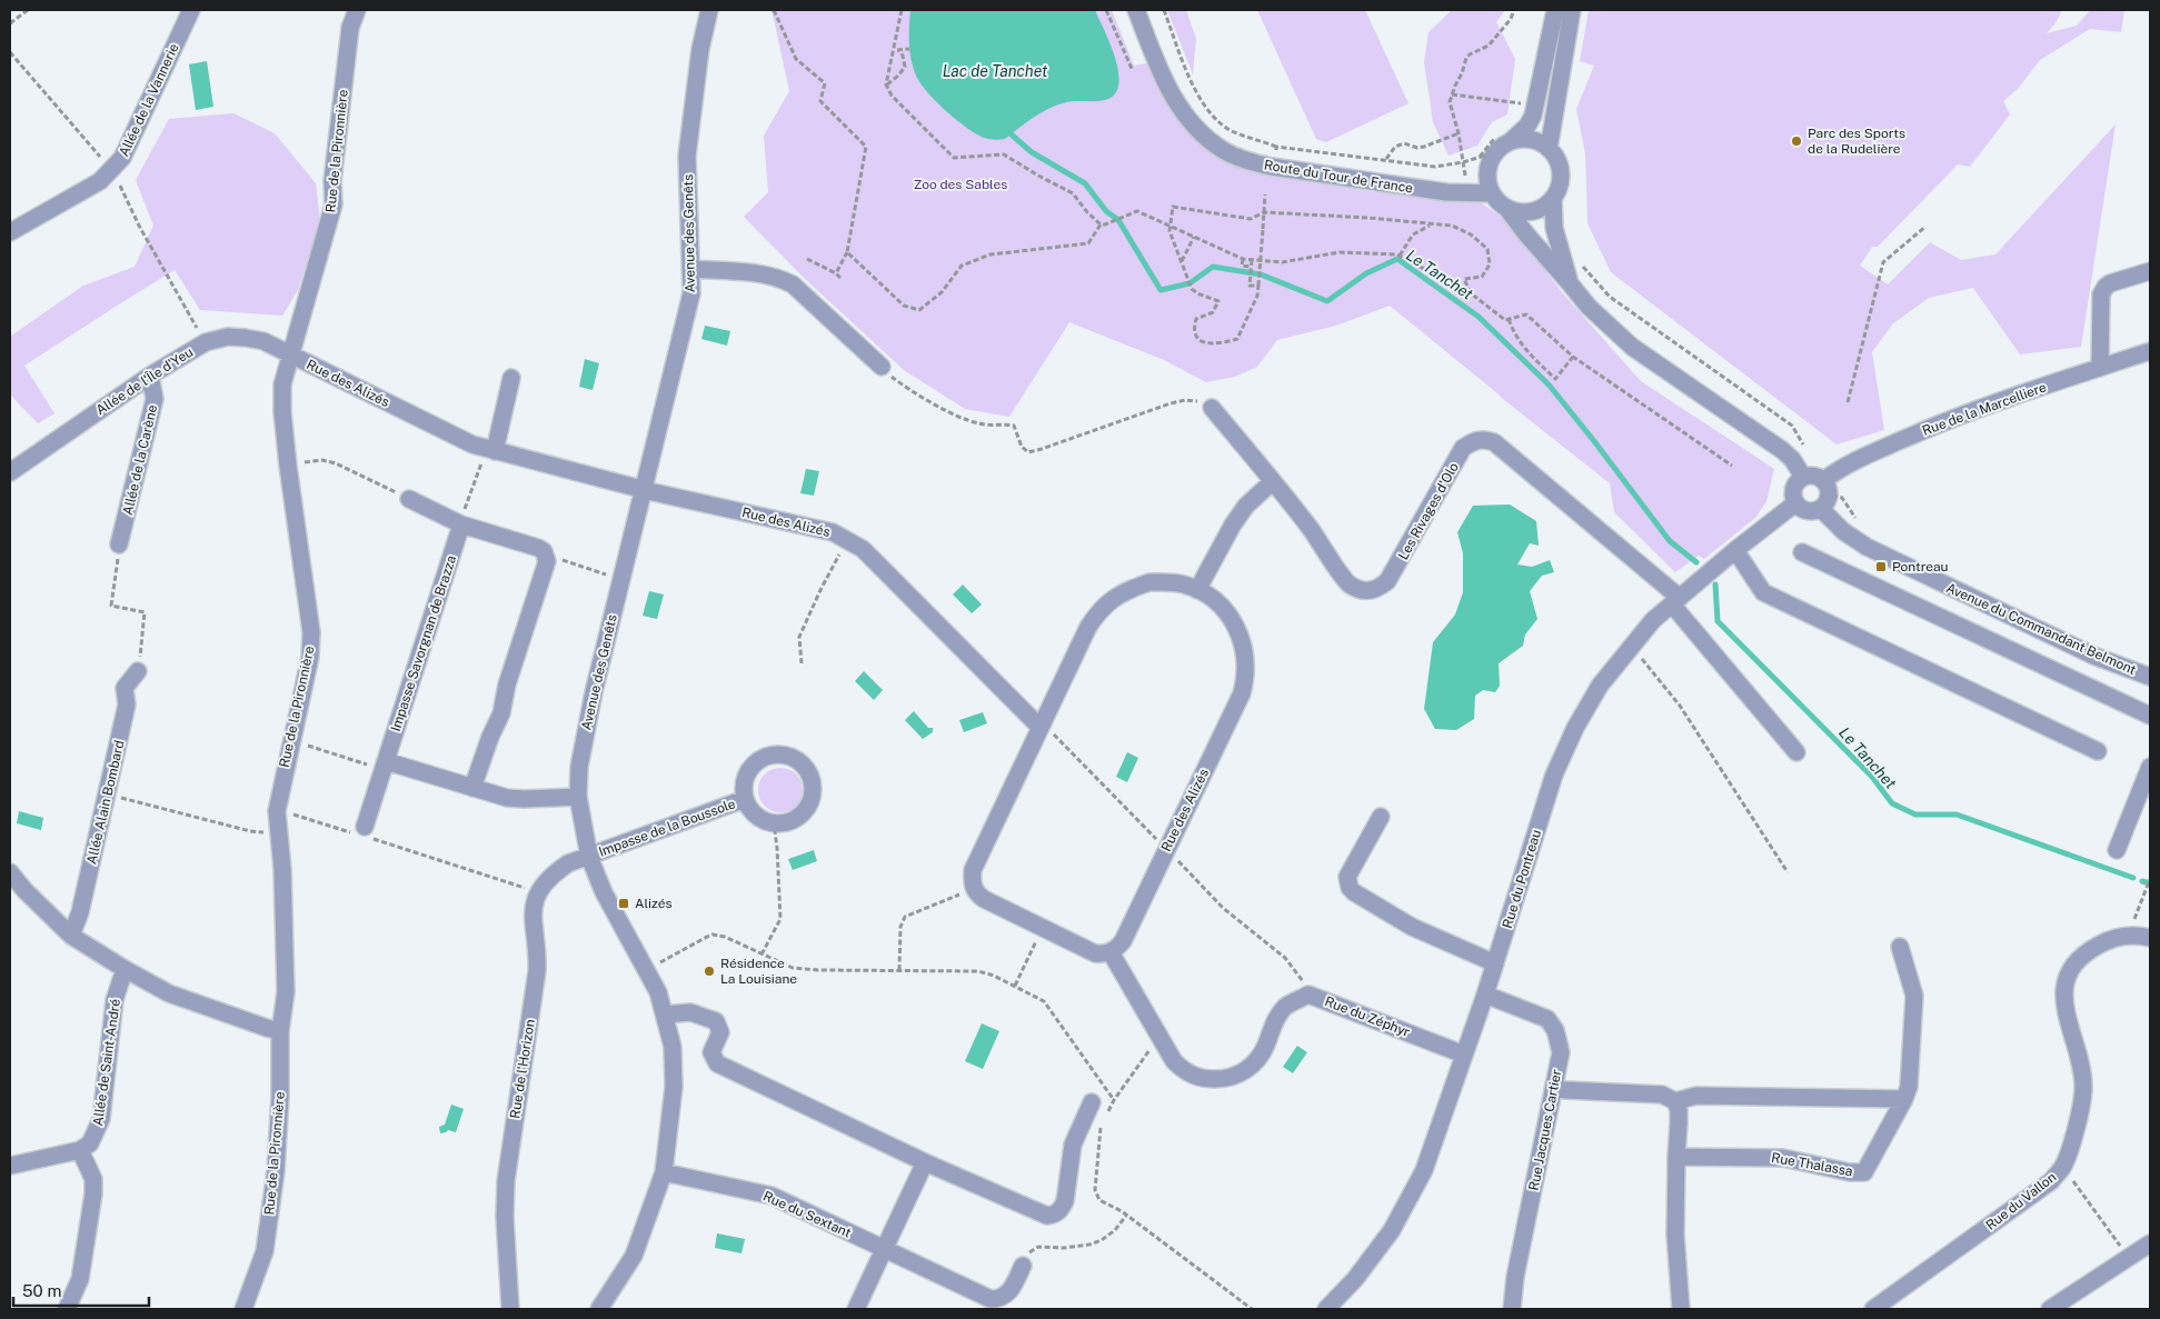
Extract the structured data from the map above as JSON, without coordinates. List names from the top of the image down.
{
  "streets": {
    "street": [
      "Allée de la Vannerie",
      "Rue de la Pironnière",
      "Route du Tour de France",
      "Avenue des Genêts",
      "Allée de l'Île d'Yeu",
      "Rue des Alizés",
      "Rue de la Marcelliere",
      "Allée de la Carène",
      "Les Rivages d'Olo",
      "Avenue du Commandant Belmont",
      "Impasse Savorgnan de Brazza",
      "Allée Alain Bombard",
      "Impasse de la Boussole",
      "Rue du Pontreau",
      "Rue du Zéphyr",
      "Allée de Saint-André",
      "Rue de l'Horizon",
      "Rue Jacques Cartier",
      "Rue Thalassa",
      "Rue du Vallon",
      "Rue du Sextant"
    ]
  },
  "crossings": [
    ["Rue de la Pironnière", "Allée de l'Île d'Yeu"],
    ["Rue de la Pironnière", "Rue des Alizés"],
    ["Avenue des Genêts", "Rue des Alizés"],
    ["Avenue des Genêts", "Impasse de la Boussole"],
    ["Avenue des Genêts", "Rue de l'Horizon"],
    ["Avenue des Genêts", "Rue du Sextant"],
    ["Allée de l'Île d'Yeu", "Rue des Alizés"],
    ["Allée de l'Île d'Yeu", "Allée de la Carène"],
    ["Rue des Alizés", "Rue du Zéphyr"],
    ["Rue de la Marcelliere", "Avenue du Commandant Belmont"],
    ["Rue de la Marcelliere", "Rue du Pontreau"],
    ["Les Rivages d'Olo", "Rue du Pontreau"],
    ["Avenue du Commandant Belmont", "Rue du Pontreau"],
    ["Impasse de la Boussole", "Rue de l'Horizon"],
    ["Rue du Pontreau", "Rue du Zéphyr"],
    ["Rue du Pontreau", "Rue Jacques Cartier"]
  ],
  "water": ["Lac de Tanchet", "Le Tanchet"],
  "parks": ["Zoo des Sables"],
  "places": {
    "other": ["Parc des Sports de la Rudelière", "Résidence La Louisiane"],
    "transit": ["Pontreau", "Alizés"]
  },
  "scale_bar": "50 m"
}
